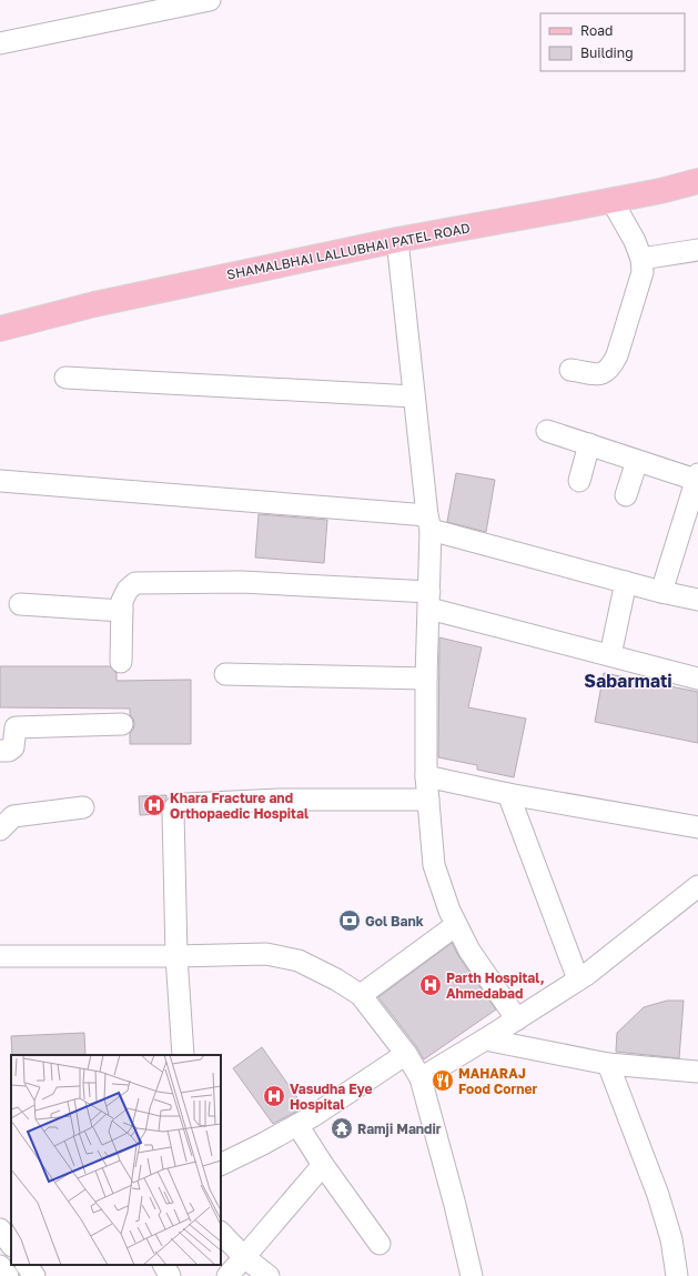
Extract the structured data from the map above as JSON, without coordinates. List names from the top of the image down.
{
  "streets": {
    "main road": ["SHAMALBHAI LALLUBHAI PATEL ROAD"]
  },
  "districts": ["Sabarmati"],
  "places": {
    "hospital": ["Khara Fracture and Orthopaedic Hospital", "Parth Hospital, Ahmedabad", "Vasudha Eye Hospital"],
    "bank": ["Gol Bank"],
    "restaurant": ["MAHARAJ Food Corner"],
    "temple": ["Ramji Mandir"]
  },
  "legend": ["Road", "Building"]
}
